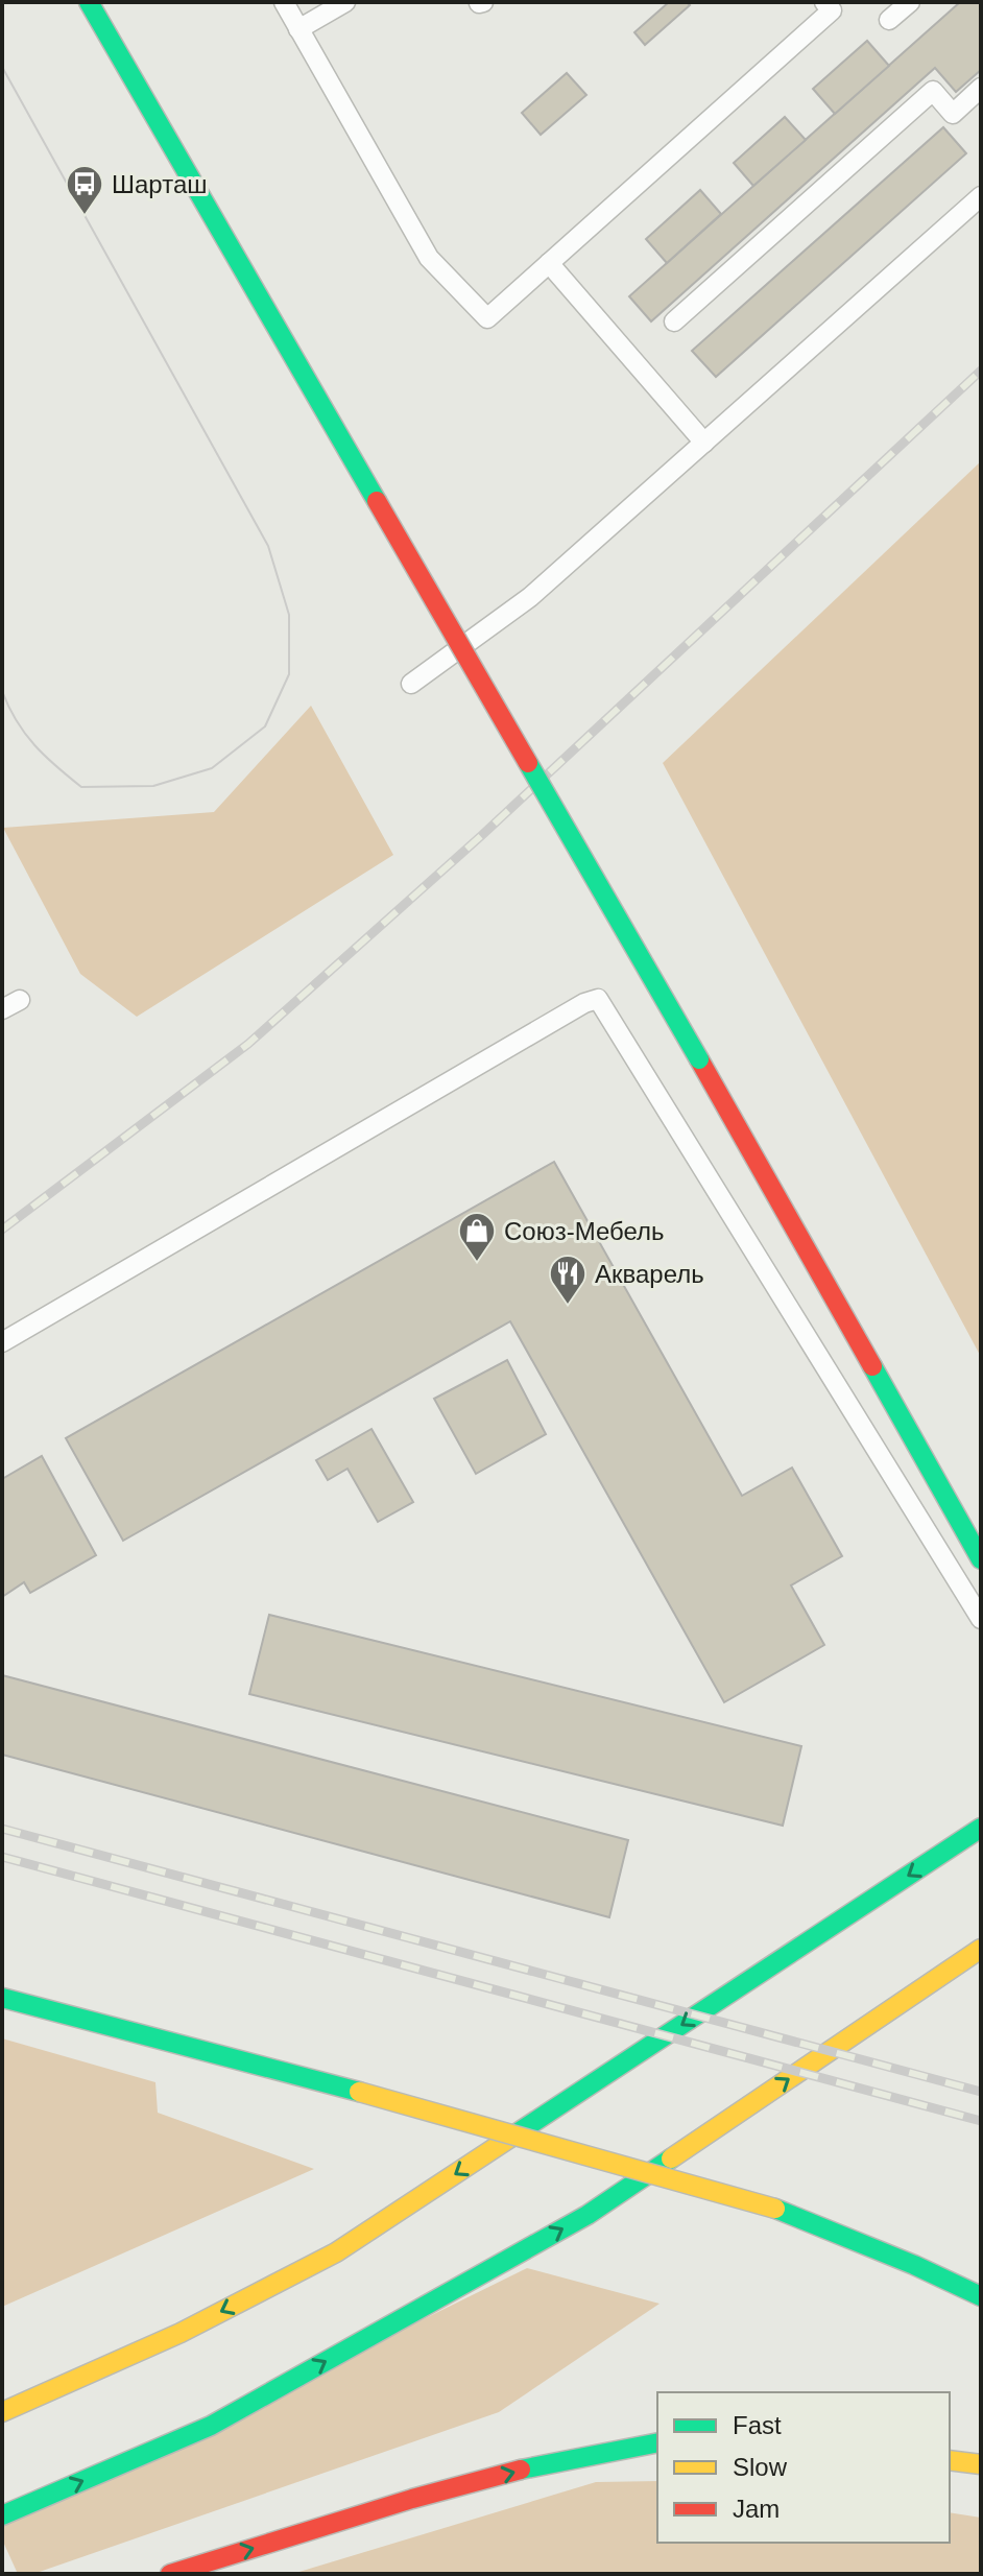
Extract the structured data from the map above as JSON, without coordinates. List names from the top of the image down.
{
  "places": {
    "bus stop": ["Шарташ"],
    "shop": ["Союз-Мебель"],
    "restaurant": ["Акварель"]
  },
  "legend": ["Fast", "Slow", "Jam"]
}
